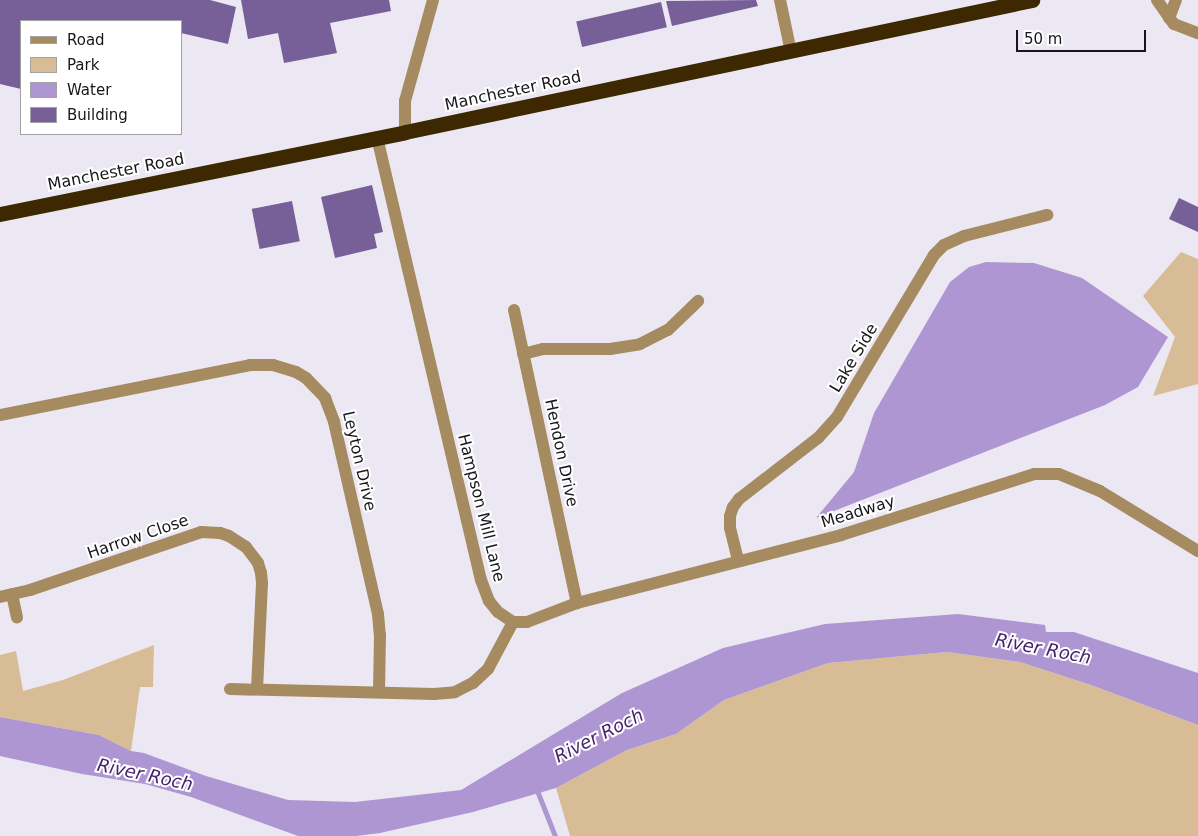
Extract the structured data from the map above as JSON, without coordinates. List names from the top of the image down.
{
  "streets": {
    "highway": ["Manchester Road"],
    "street": [
      "Lake Side",
      "Hendon Drive",
      "Leyton Drive",
      "Hampson Mill Lane",
      "Meadway",
      "Harrow Close"
    ]
  },
  "crossings": [
    ["Manchester Road", "Hampson Mill Lane"],
    ["Lake Side", "Meadway"],
    ["Hendon Drive", "Meadway"],
    ["Hampson Mill Lane", "Meadway"]
  ],
  "water": ["River Roch"],
  "legend": [
    "Road",
    "Park",
    "Water",
    "Building"
  ],
  "scale_bar": "50 m"
}
